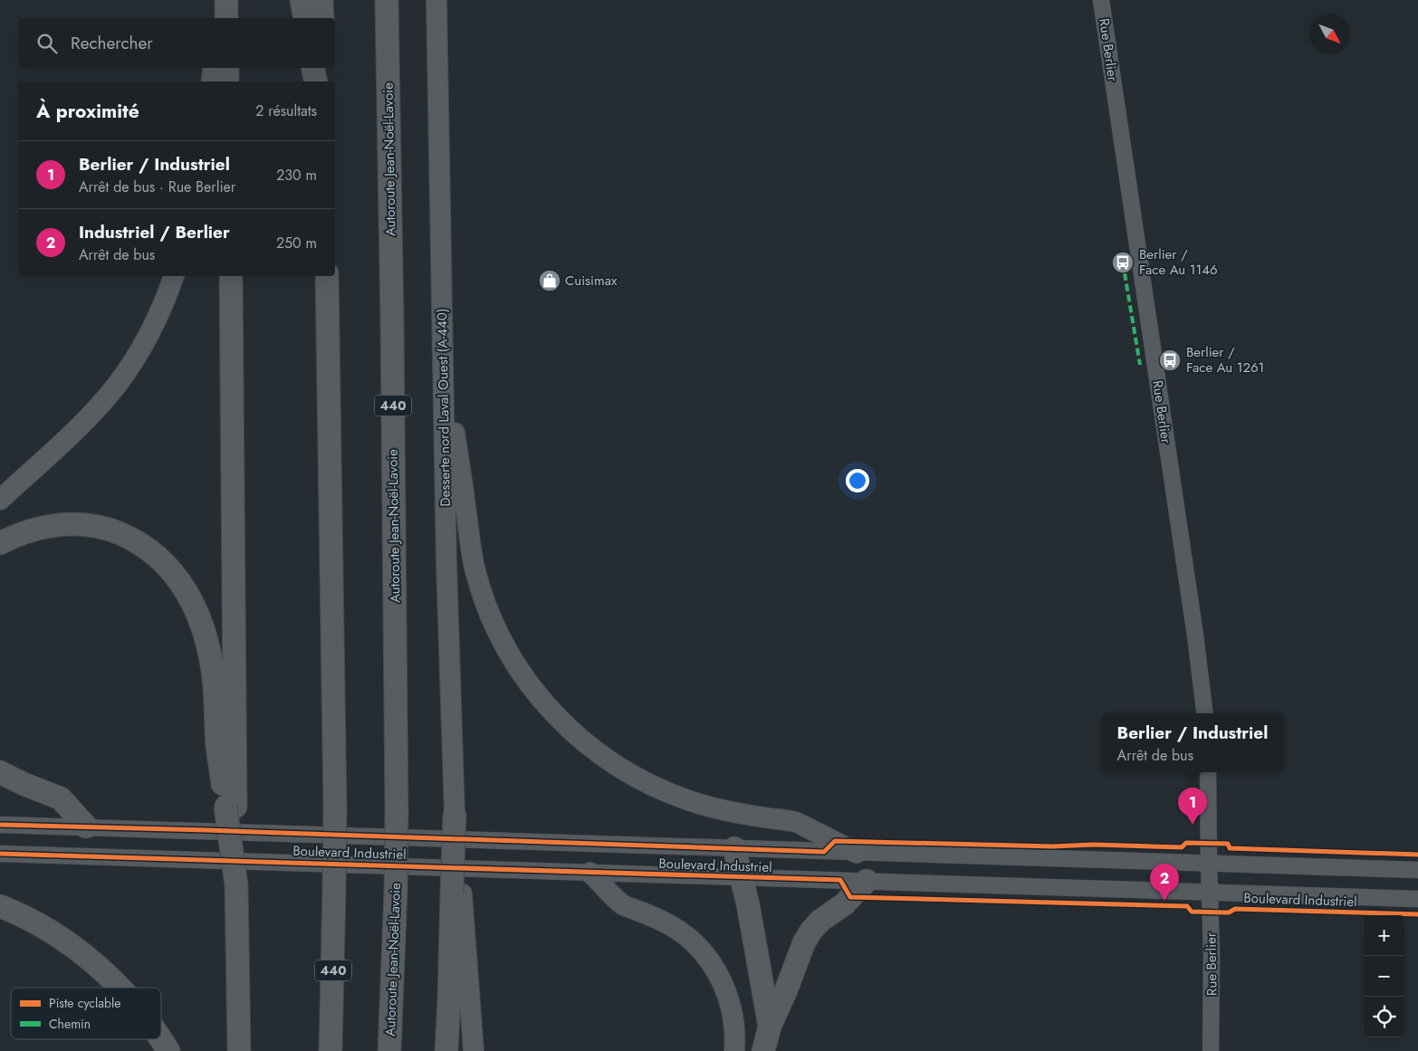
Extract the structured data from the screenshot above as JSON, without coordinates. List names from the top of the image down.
{
  "streets": {
    "highway": ["Autoroute Jean-Noël-Lavoie", "440"],
    "main road": ["Desserte nord Laval Ouest (A-440)"],
    "street": ["Rue Berlier", "Boulevard Industriel"]
  },
  "crossings": [
    ["Rue Berlier", "Boulevard Industriel"]
  ],
  "places": {
    "bus stop": ["Berlier / Face Au 1146", "Berlier / Face Au 1261"],
    "shop": ["Cuisimax"]
  },
  "legend": ["Piste cyclable", "Chemin"],
  "north": "bottom right",
  "page": {
    "search": "Rechercher",
    "heading": ["À proximité", "2 résultats"],
    "list": [
      {
        "mark": "1",
        "name": "Berlier / Industriel",
        "note": "Arrêt de bus · Rue Berlier",
        "value": "230 m"
      },
      {
        "mark": "2",
        "name": "Industriel / Berlier",
        "note": "Arrêt de bus",
        "value": "250 m"
      }
    ],
    "popup": ["Berlier / Industriel", "Arrêt de bus"],
    "pins": ["1", "2"],
    "map_buttons": ["+", "−"]
  }
}
